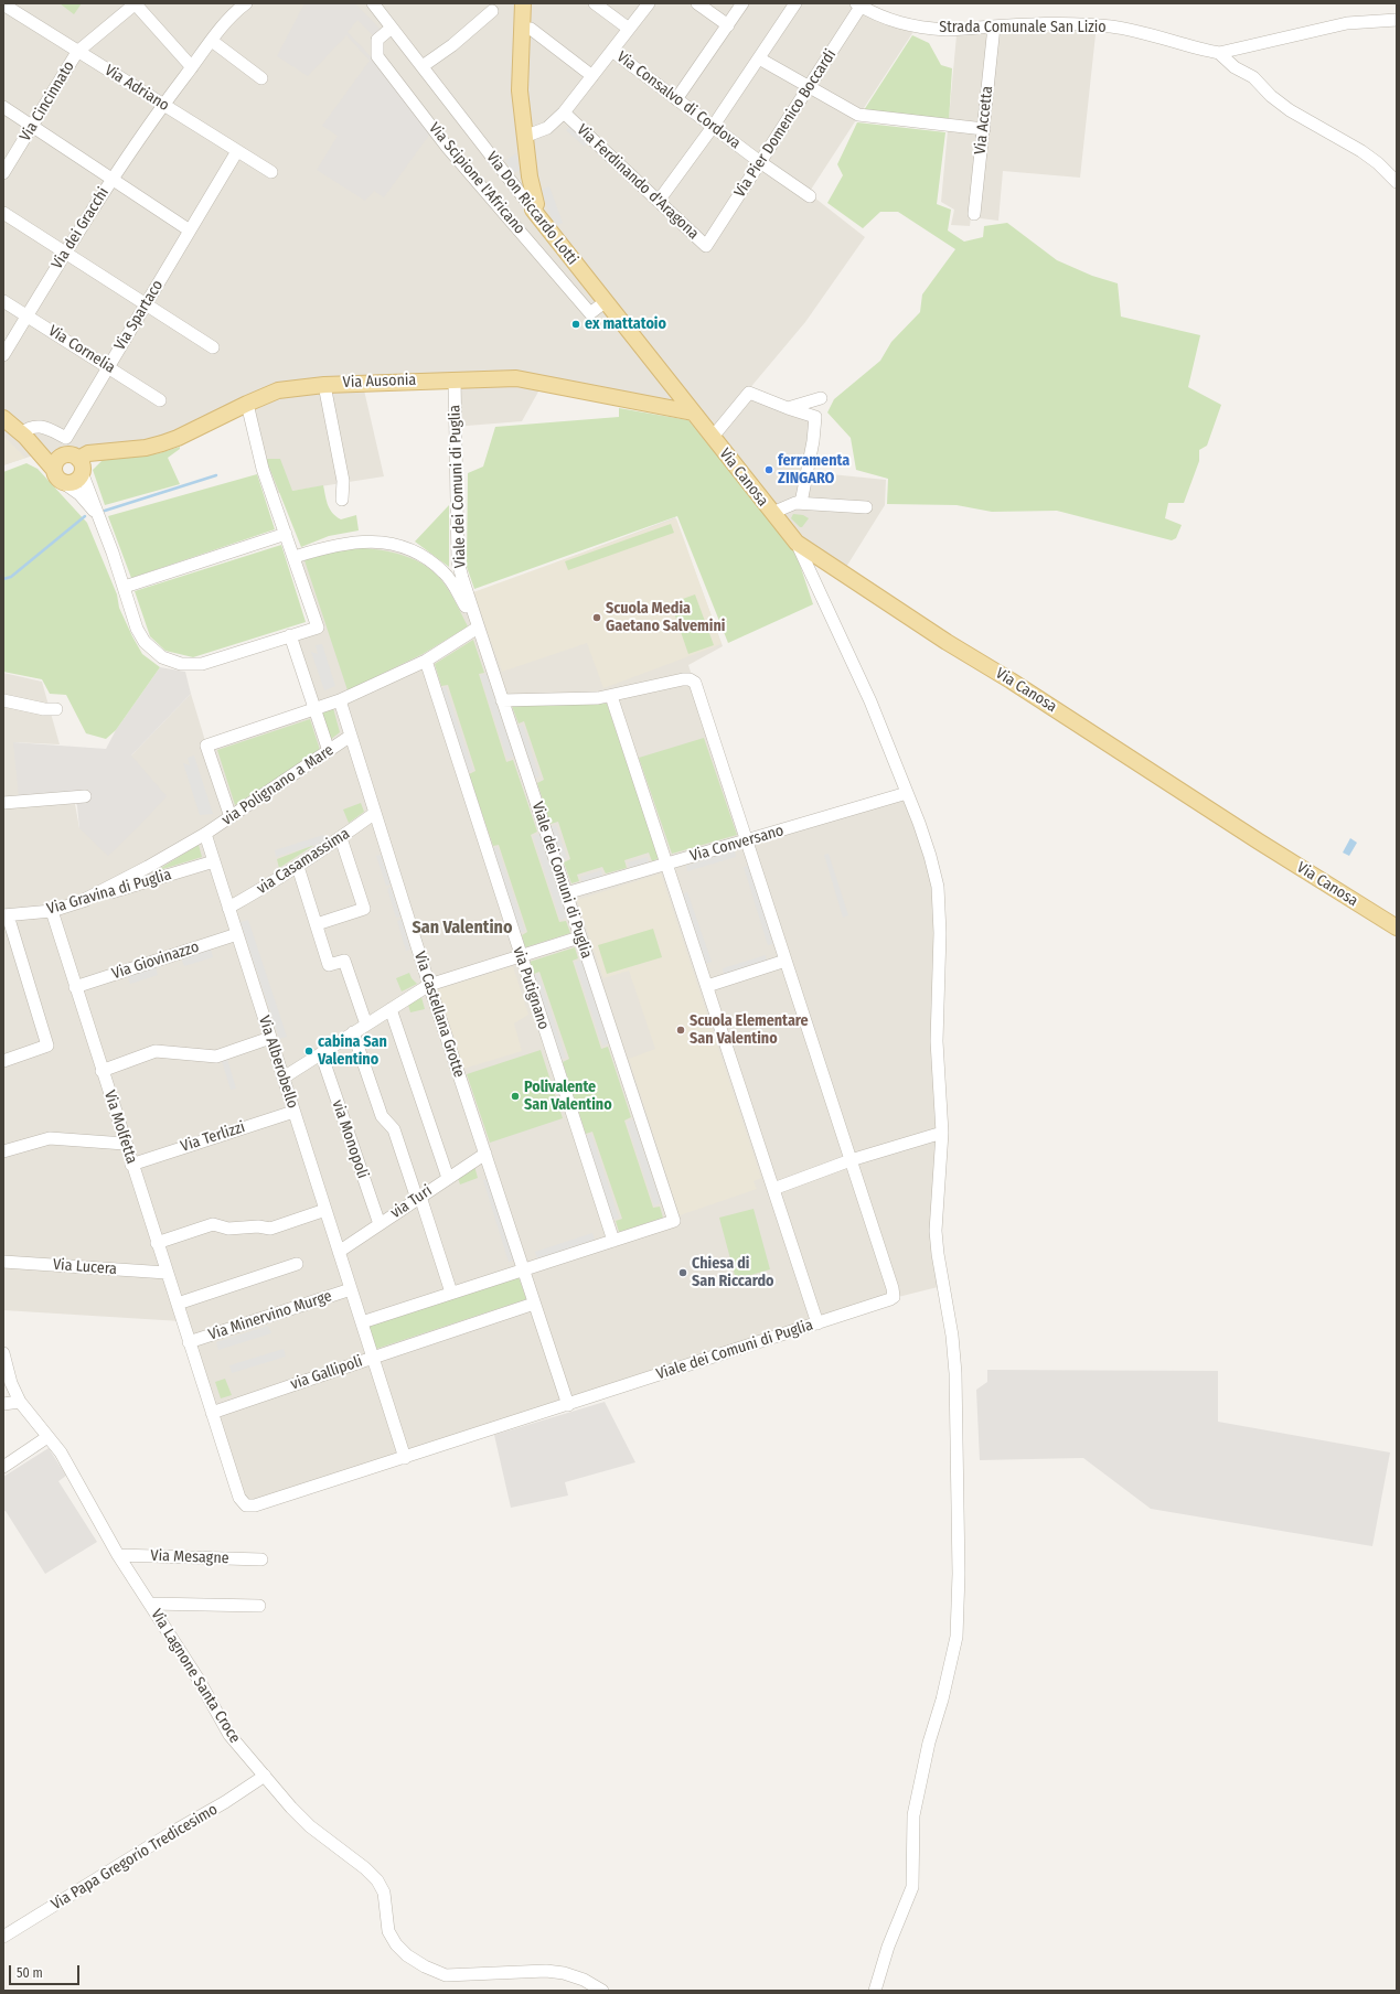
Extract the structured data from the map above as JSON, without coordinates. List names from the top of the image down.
{
  "streets": {
    "main road": ["Via Don Riccardo Lotti", "Via Ausonia", "Via Canosa"],
    "street": [
      "Strada Comunale San Lizio",
      "Via Adriano",
      "Via Consalvo di Cordova",
      "Via Cincinnato",
      "Via Accetta",
      "Via Pier Domenico Boccardi",
      "Via Scipione l'Africano",
      "Via Ferdinando d'Aragona",
      "Via dei Gracchi",
      "Via Spartaco",
      "Via Cornelia",
      "Viale dei Comuni di Puglia",
      "via Polignano a Mare",
      "Via Conversano",
      "via Casamassima",
      "Via Gravina di Puglia",
      "Via Giovinazzo",
      "via Putignano",
      "Via Castellana Grotte",
      "Via Alberobello",
      "Via Molfetta",
      "Via Terlizzi",
      "via Monopoli",
      "via Turi",
      "Via Lucera",
      "Via Minervino Murge",
      "via Gallipoli",
      "Via Mesagne",
      "Via Lagnone Santa Croce",
      "Via Papa Gregorio Tredicesimo"
    ]
  },
  "crossings": [
    ["Strada Comunale San Lizio", "Via Accetta"],
    ["Strada Comunale San Lizio", "Via Pier Domenico Boccardi"],
    ["Via Adriano", "Via Cincinnato"],
    ["Via Adriano", "Via dei Gracchi"],
    ["Via Adriano", "Via Spartaco"],
    ["Via Consalvo di Cordova", "Via Pier Domenico Boccardi"],
    ["Via Pier Domenico Boccardi", "Via Ferdinando d'Aragona"],
    ["Via Scipione l'Africano", "Via Don Riccardo Lotti"],
    ["Via Don Riccardo Lotti", "Via Ausonia"],
    ["Via Don Riccardo Lotti", "Via Canosa"],
    ["Via dei Gracchi", "Via Cornelia"],
    ["Via Spartaco", "Via Cornelia"],
    ["Via Ausonia", "Via Canosa"],
    ["Via Ausonia", "Viale dei Comuni di Puglia"],
    ["Viale dei Comuni di Puglia", "Via Conversano"],
    ["Viale dei Comuni di Puglia", "via Putignano"],
    ["Viale dei Comuni di Puglia", "Via Castellana Grotte"],
    ["Viale dei Comuni di Puglia", "via Gallipoli"],
    ["via Polignano a Mare", "Via Gravina di Puglia"],
    ["via Polignano a Mare", "Via Castellana Grotte"],
    ["via Polignano a Mare", "Via Alberobello"],
    ["via Casamassima", "Via Castellana Grotte"],
    ["via Casamassima", "Via Alberobello"],
    ["Via Gravina di Puglia", "Via Alberobello"],
    ["Via Gravina di Puglia", "Via Molfetta"],
    ["Via Giovinazzo", "Via Alberobello"],
    ["Via Giovinazzo", "Via Molfetta"],
    ["Via Castellana Grotte", "via Turi"],
    ["Via Alberobello", "Via Terlizzi"],
    ["Via Alberobello", "via Turi"],
    ["Via Alberobello", "Via Minervino Murge"],
    ["Via Alberobello", "via Gallipoli"],
    ["Via Molfetta", "Via Terlizzi"],
    ["Via Molfetta", "Via Lucera"],
    ["Via Molfetta", "Via Minervino Murge"],
    ["via Monopoli", "via Turi"],
    ["Via Minervino Murge", "via Gallipoli"],
    ["Via Mesagne", "Via Lagnone Santa Croce"],
    ["Via Lagnone Santa Croce", "Via Papa Gregorio Tredicesimo"]
  ],
  "districts": ["San Valentino"],
  "places": [
    "ex mattatoio",
    "ferramenta ZINGARO",
    "Scuola Media Gaetano Salvemini",
    "Scuola Elementare San Valentino",
    "cabina San Valentino",
    "Polivalente San Valentino",
    "Chiesa di San Riccardo"
  ],
  "scale_bar": "50 m"
}
